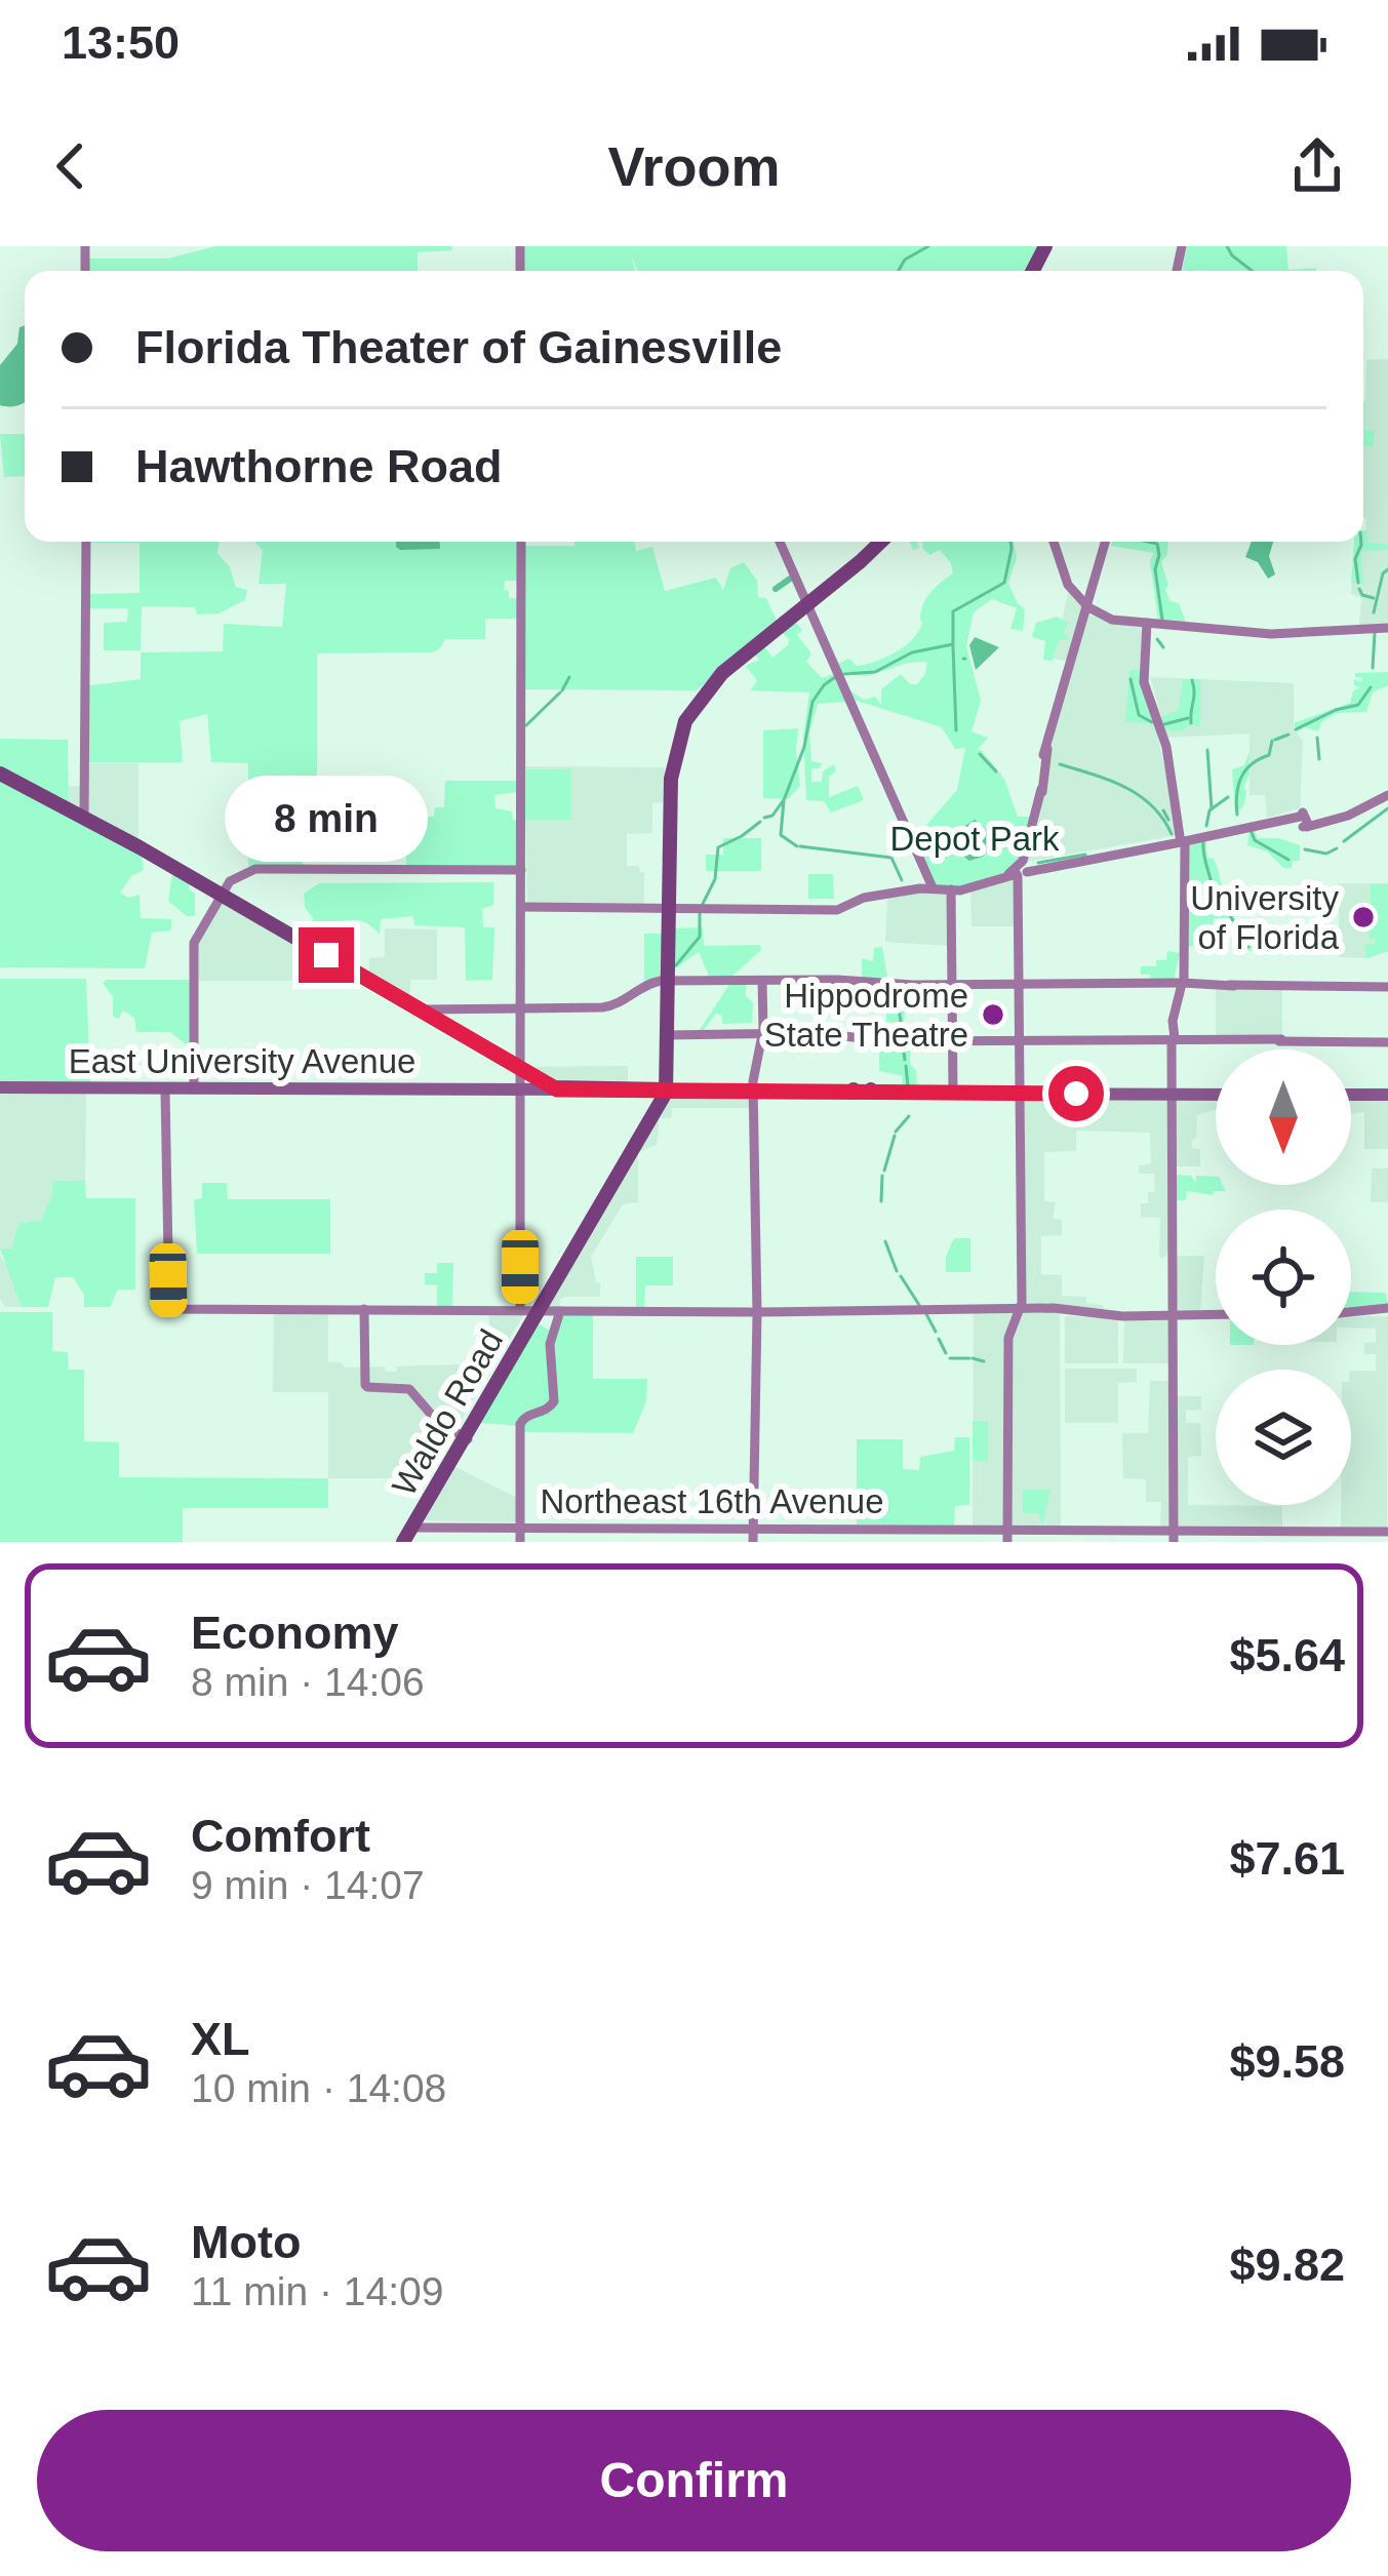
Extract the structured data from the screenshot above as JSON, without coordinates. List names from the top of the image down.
{
  "streets": {
    "highway": ["East University Avenue", "Waldo Road"],
    "street": ["Northeast 16th Avenue"]
  },
  "crossings": [
    ["East University Avenue", "Waldo Road"],
    ["Waldo Road", "Northeast 16th Avenue"]
  ],
  "parks": ["Depot Park"],
  "places": ["University of Florida", "Hippodrome State Theatre"],
  "north": "bottom",
  "page": {
    "status": "13:50",
    "header": "Vroom",
    "banner": ["Florida Theater of Gainesville", "Hawthorne Road"],
    "bubble": "8 min",
    "list": [
      {
        "name": "Economy",
        "note": "8 min · 14:06",
        "value": "$5.64"
      },
      {
        "name": "Comfort",
        "note": "9 min · 14:07",
        "value": "$7.61"
      },
      {
        "name": "XL",
        "note": "10 min · 14:08",
        "value": "$9.58"
      },
      {
        "name": "Moto",
        "note": "11 min · 14:09",
        "value": "$9.82"
      }
    ],
    "buttons": "Confirm"
  }
}
